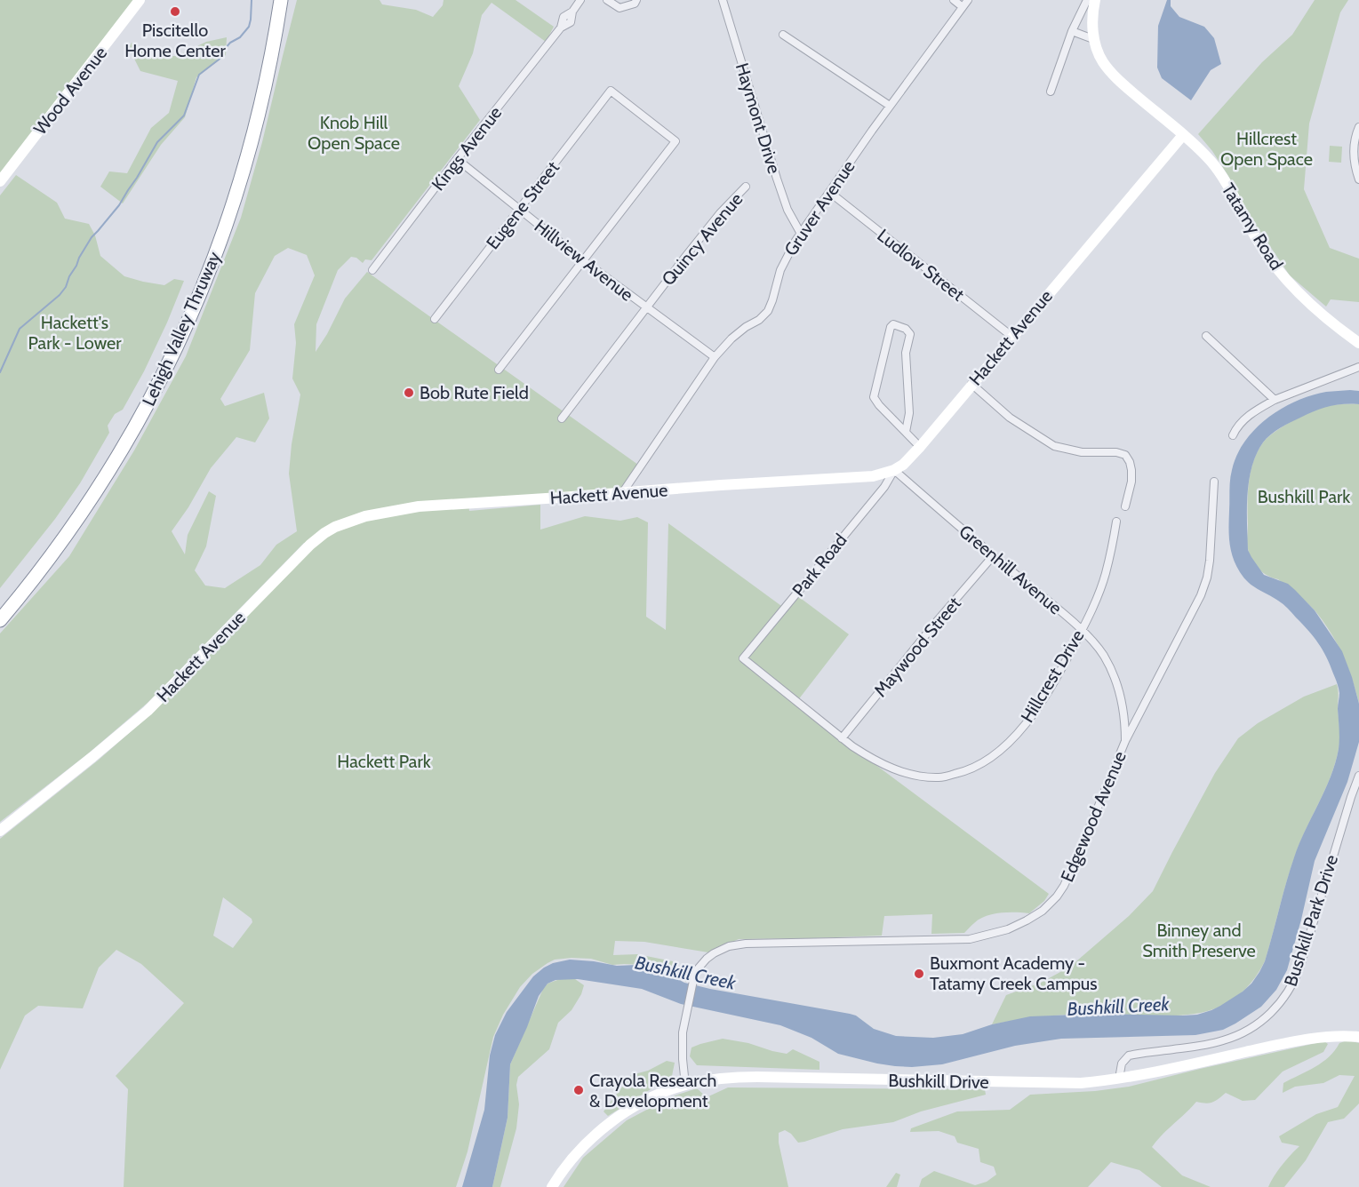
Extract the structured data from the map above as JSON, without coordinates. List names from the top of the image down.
{
  "streets": {
    "highway": ["Lehigh Valley Thruway"],
    "main road": [
      "Wood Avenue",
      "Tatamy Road",
      "Hackett Avenue",
      "Bushkill Drive"
    ],
    "street": [
      "Haymont Drive",
      "Kings Avenue",
      "Eugene Street",
      "Gruver Avenue",
      "Quincy Avenue",
      "Hillview Avenue",
      "Ludlow Street",
      "Park Road",
      "Greenhill Avenue",
      "Maywood Street",
      "Hillcrest Drive",
      "Edgewood Avenue",
      "Bushkill Park Drive"
    ]
  },
  "crossings": [
    ["Haymont Drive", "Gruver Avenue"],
    ["Kings Avenue", "Hillview Avenue"],
    ["Eugene Street", "Hillview Avenue"],
    ["Gruver Avenue", "Hillview Avenue"],
    ["Gruver Avenue", "Ludlow Street"],
    ["Gruver Avenue", "Hackett Avenue"],
    ["Tatamy Road", "Hackett Avenue"],
    ["Quincy Avenue", "Hillview Avenue"],
    ["Ludlow Street", "Hackett Avenue"],
    ["Hackett Avenue", "Park Road"],
    ["Hackett Avenue", "Greenhill Avenue"],
    ["Park Road", "Greenhill Avenue"],
    ["Park Road", "Hillcrest Drive"],
    ["Greenhill Avenue", "Maywood Street"],
    ["Greenhill Avenue", "Hillcrest Drive"],
    ["Greenhill Avenue", "Edgewood Avenue"],
    ["Maywood Street", "Hillcrest Drive"],
    ["Edgewood Avenue", "Bushkill Drive"],
    ["Bushkill Park Drive", "Bushkill Drive"]
  ],
  "water": ["Bushkill Creek"],
  "parks": [
    "Knob Hill Open Space",
    "Hillcrest Open Space",
    "Hackett's Park - Lower",
    "Bushkill Park",
    "Hackett Park",
    "Binney and Smith Preserve"
  ],
  "places": [
    "Piscitello Home Center",
    "Bob Rute Field",
    "Buxmont Academy - Tatamy Creek Campus",
    "Crayola Research & Development"
  ]
}
